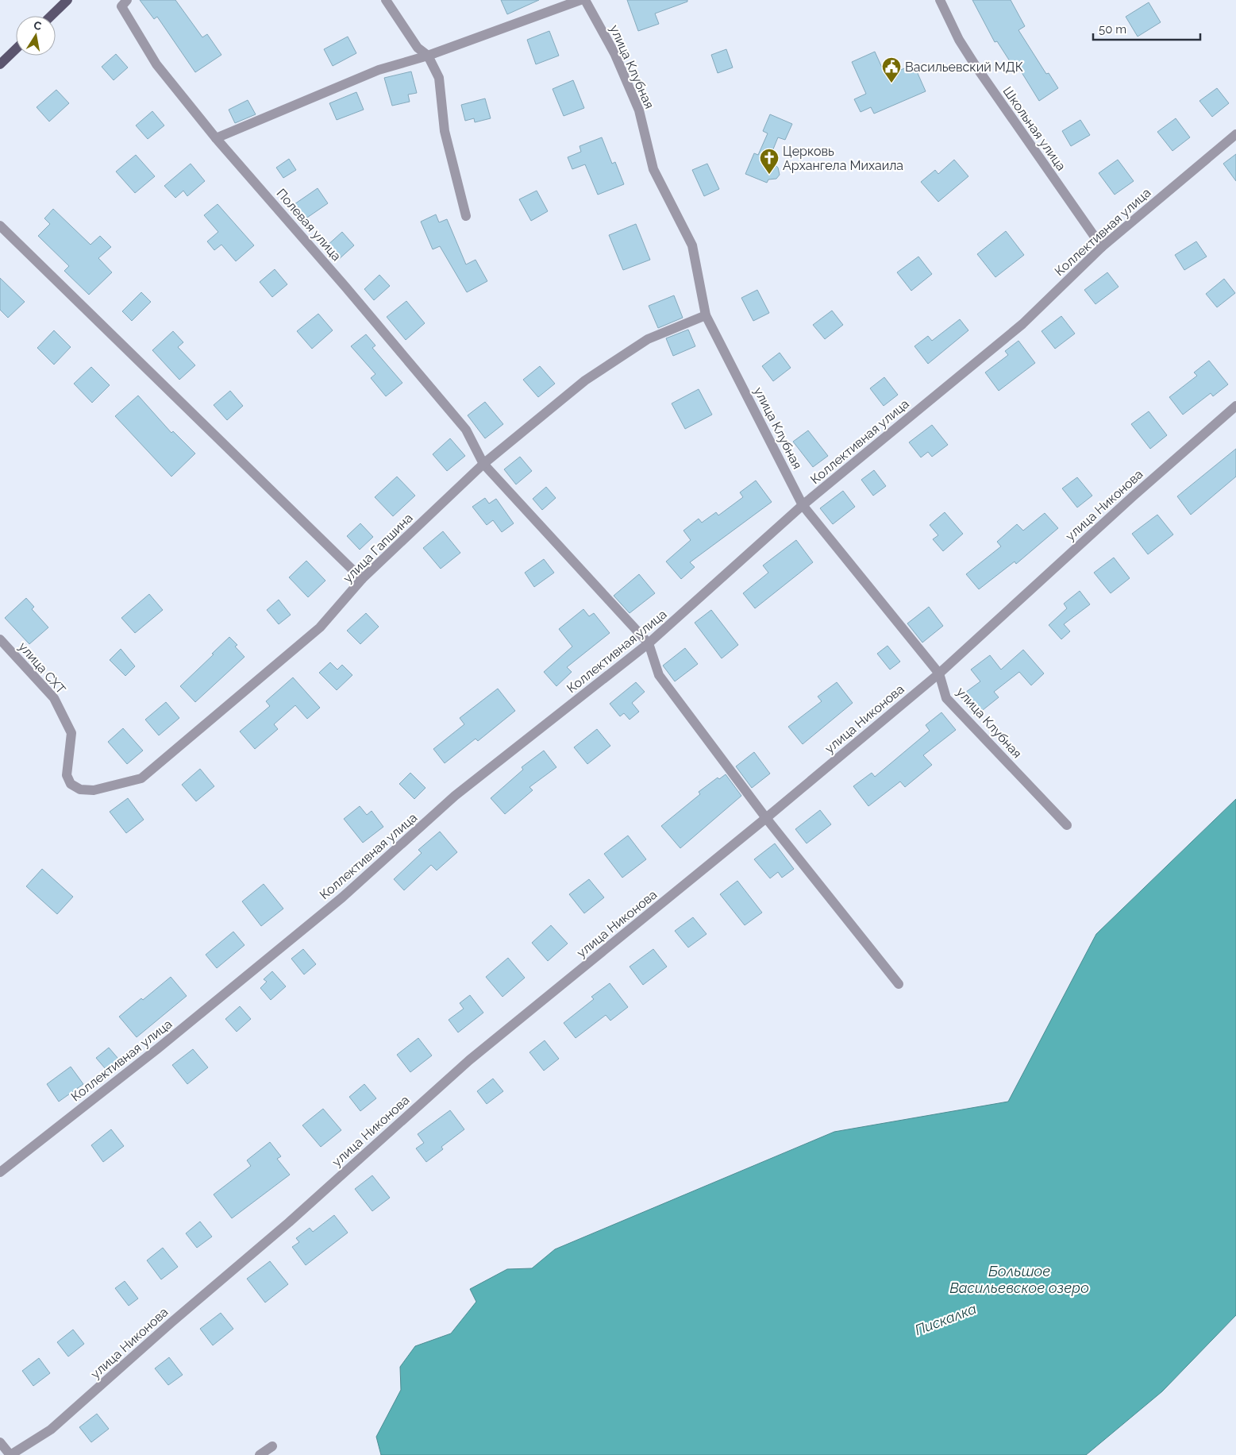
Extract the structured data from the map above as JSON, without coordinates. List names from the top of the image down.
{
  "streets": {
    "street": [
      "улица Клубная",
      "Школьная улица",
      "Полевая улица",
      "Коллективная улица",
      "улица Никонова",
      "улица Гапшина",
      "улица СХТ"
    ]
  },
  "crossings": [
    ["улица Клубная", "Коллективная улица"],
    ["улица Клубная", "улица Никонова"],
    ["улица Клубная", "улица Гапшина"],
    ["Школьная улица", "Коллективная улица"],
    ["Полевая улица", "Коллективная улица"],
    ["Полевая улица", "улица Гапшина"],
    ["улица Гапшина", "улица СХТ"]
  ],
  "water": ["Большое Васильевское озеро", "Пискалка"],
  "places": {
    "public building": ["Васильевский МДК"],
    "church": ["Церковь Архангела Михаила"]
  },
  "scale_bar": "50 m",
  "north": "top"
}
